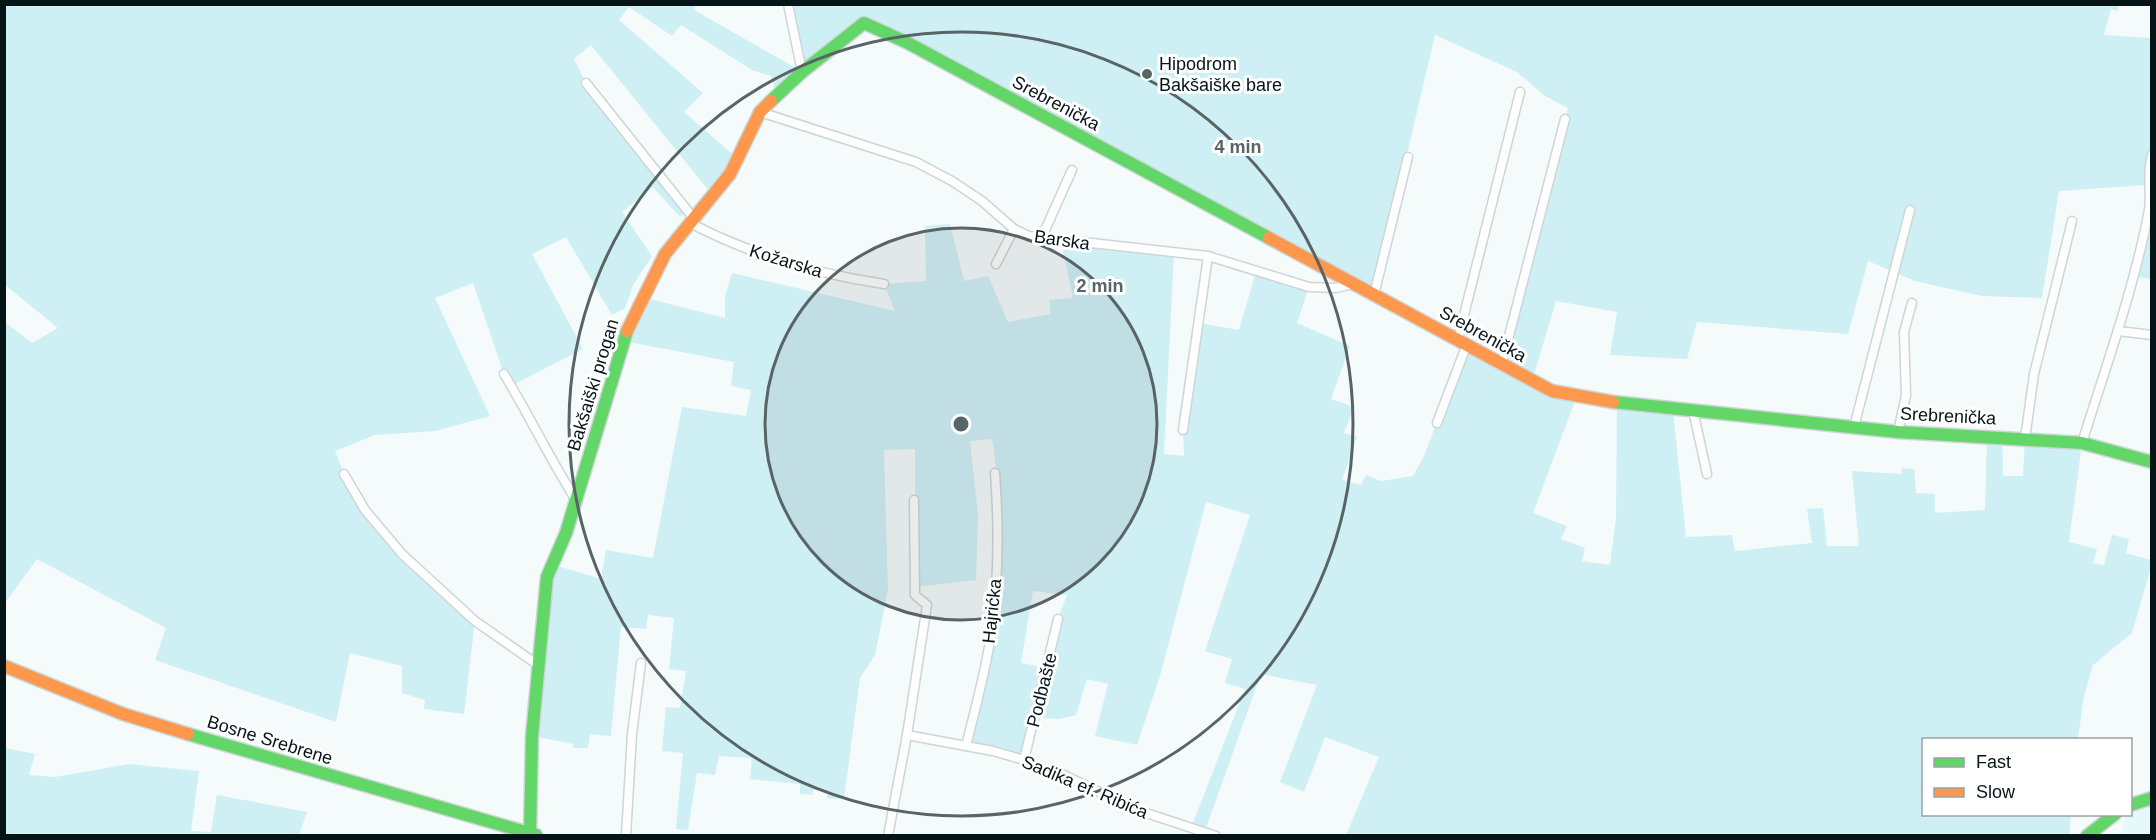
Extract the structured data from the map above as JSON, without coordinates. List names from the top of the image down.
{
  "streets": {
    "street": [
      "Srebrenička",
      "Barska",
      "Kožarska",
      "Bakšaiški progan",
      "Hajrićka",
      "Podbašte",
      "Bosne Srebrene",
      "Sadika ef. Ribića"
    ]
  },
  "crossings": [
    ["Srebrenička", "Barska"],
    ["Srebrenička", "Bakšaiški progan"],
    ["Barska", "Bakšaiški progan"],
    ["Kožarska", "Bakšaiški progan"],
    ["Bakšaiški progan", "Bosne Srebrene"],
    ["Hajrićka", "Sadika ef. Ribića"],
    ["Podbašte", "Sadika ef. Ribića"]
  ],
  "places": ["Hipodrom Bakšaiške bare"],
  "legend": ["Fast", "Slow"],
  "rings": ["4 min", "2 min"]
}
